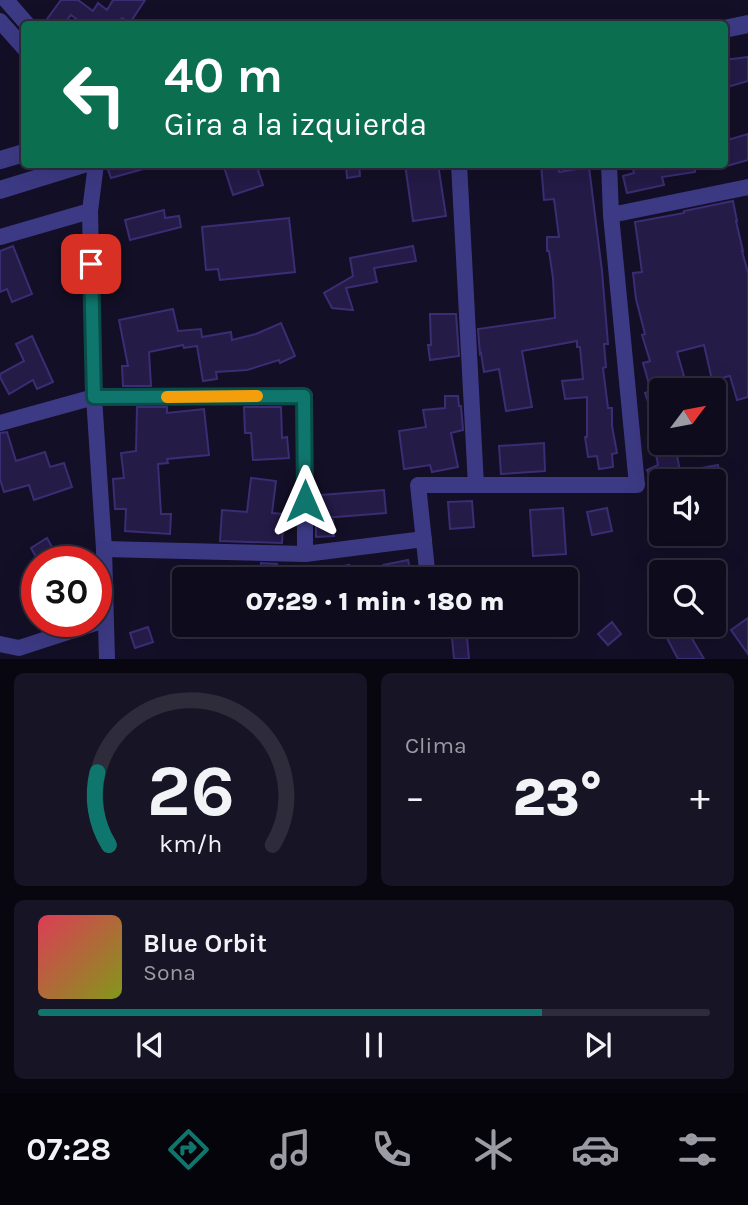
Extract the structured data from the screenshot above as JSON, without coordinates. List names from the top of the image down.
{
  "north": "top right",
  "page": {
    "turn": ["40 m", "Gira a la izquierda"],
    "limit": "30",
    "trip": "07:29 · 1 min · 180 m",
    "tile": "Clima",
    "heat": ["−", "23°", "+"],
    "song": ["Blue Orbit", "Sona"],
    "tabs": "07:28",
    "gauge": ["26", "km/h"]
  }
}
